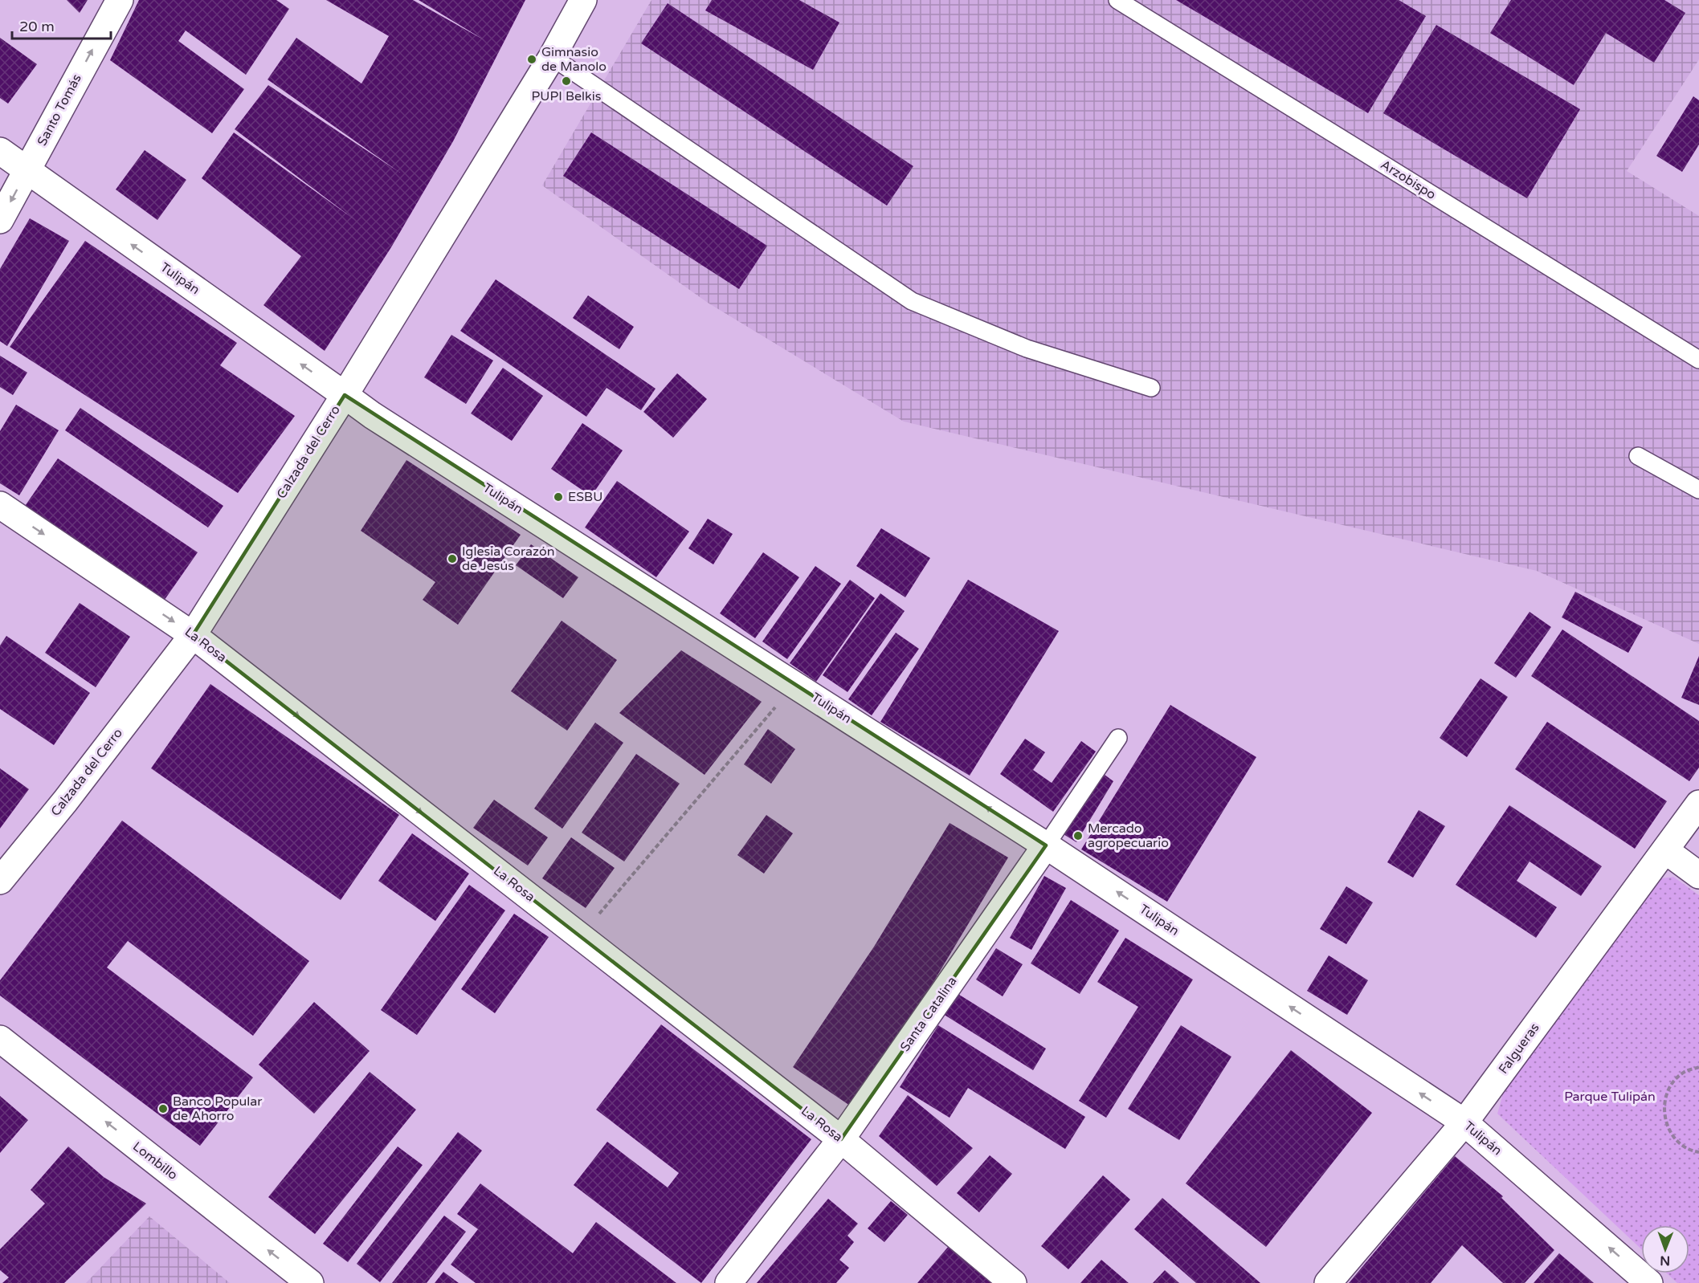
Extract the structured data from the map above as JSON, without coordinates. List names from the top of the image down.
{
  "streets": {
    "street": [
      "Santo Tomás",
      "Tulipán",
      "Calzada del Cerro",
      "La Rosa",
      "Santa Catalina",
      "Falgueras",
      "Lombillo"
    ],
    "lane": ["Arzobispo"]
  },
  "crossings": [
    ["Santo Tomás", "Tulipán"],
    ["Tulipán", "Calzada del Cerro"],
    ["Tulipán", "Santa Catalina"],
    ["Tulipán", "Falgueras"],
    ["Calzada del Cerro", "La Rosa"],
    ["La Rosa", "Santa Catalina"]
  ],
  "one_way": ["Tulipán", "La Rosa", "Lombillo"],
  "parks": ["Parque Tulipán"],
  "places": [
    "Gimnasio de Manolo",
    "PUPI Belkis",
    "ESBU",
    "Iglesia Corazón de Jesús",
    "Mercado agropecuario",
    "Banco Popular de Ahorro"
  ],
  "scale_bar": "20 m",
  "north": "bottom"
}
